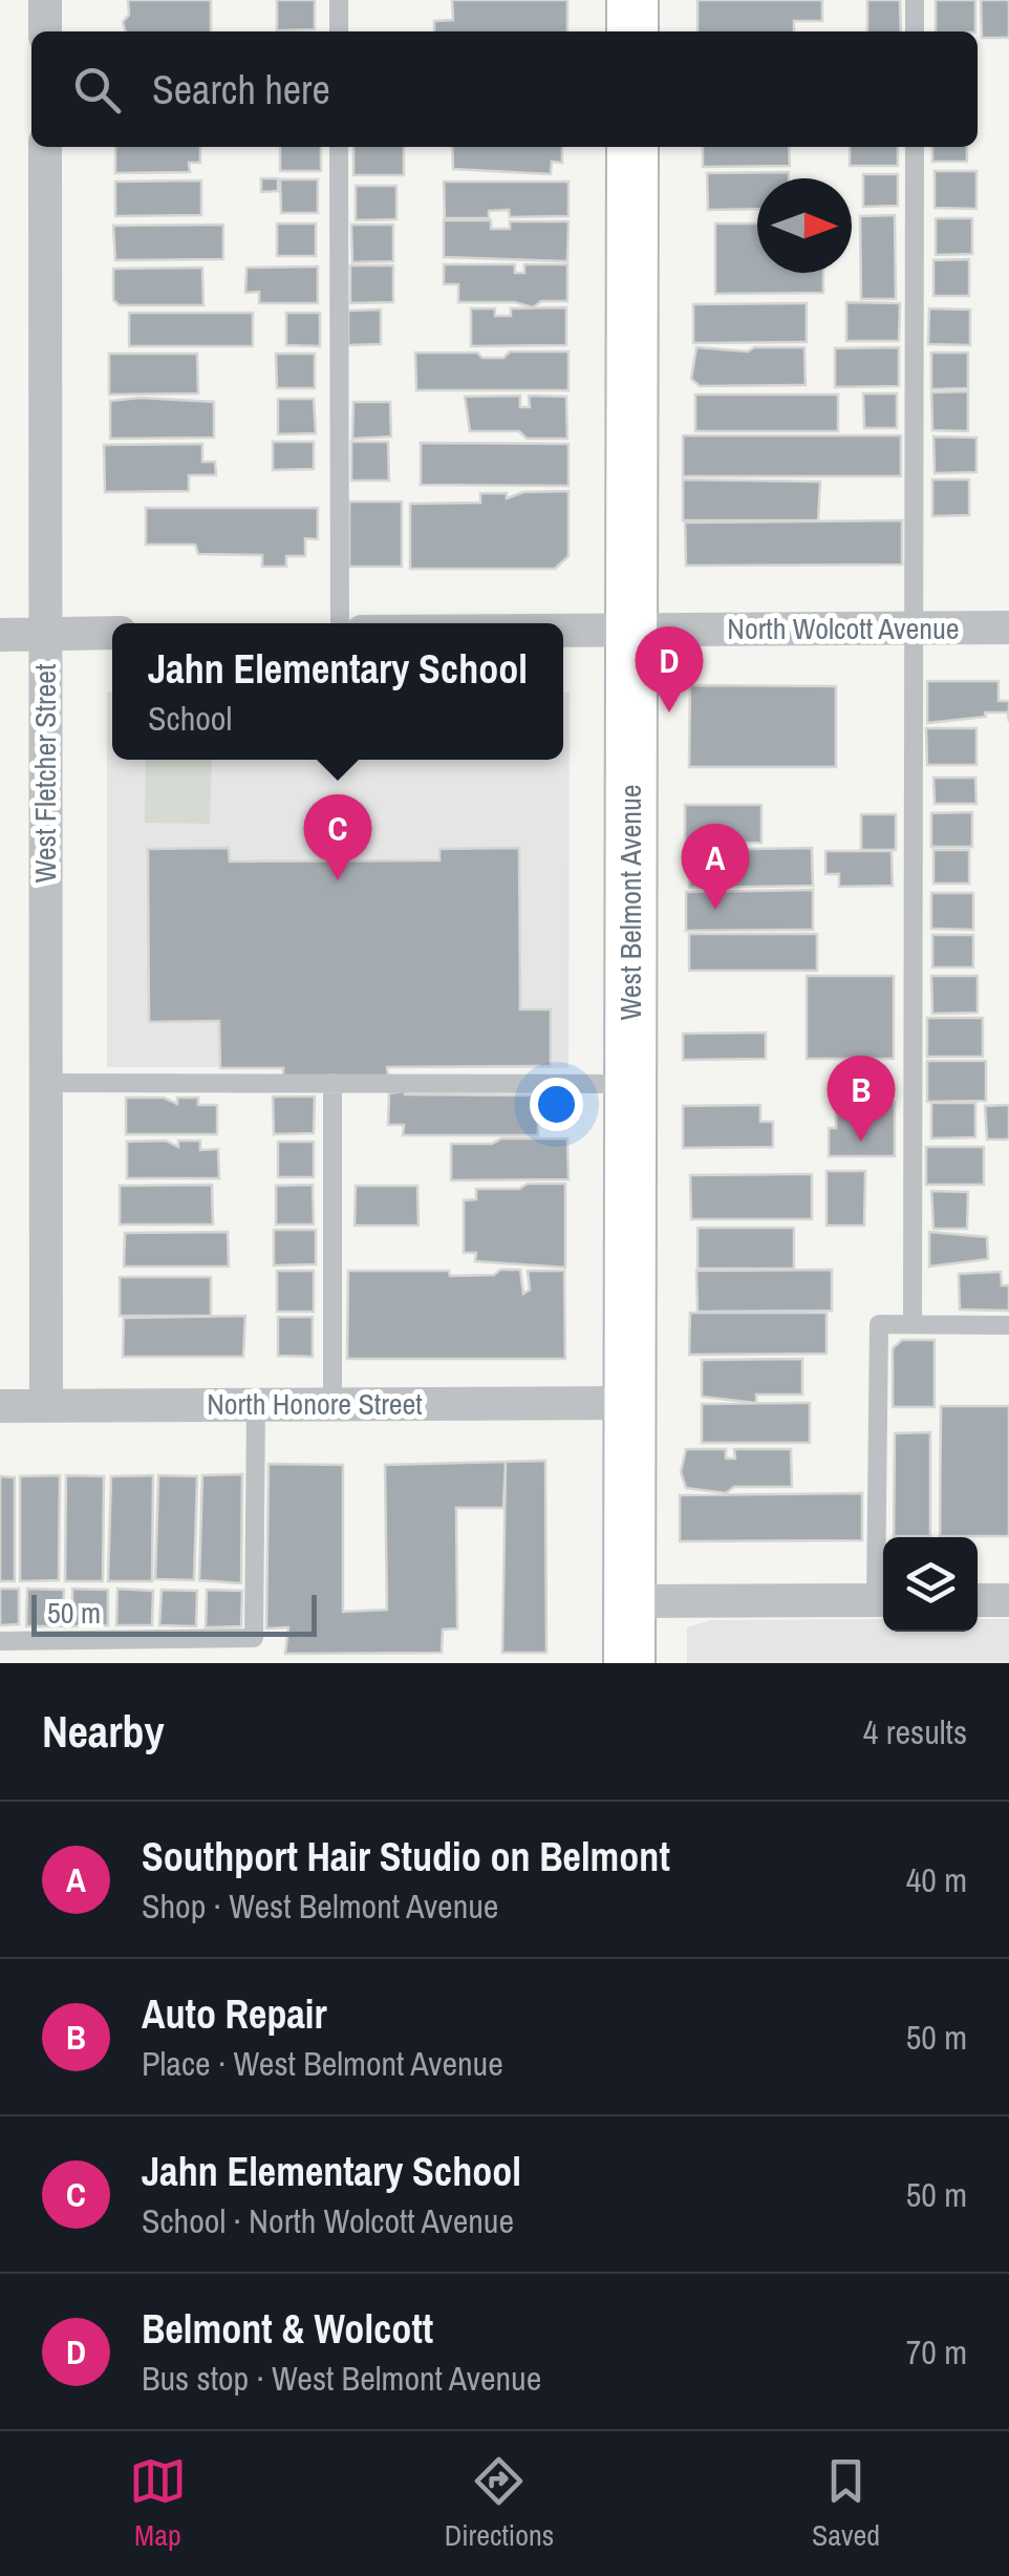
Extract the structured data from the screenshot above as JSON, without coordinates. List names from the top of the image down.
{
  "streets": {
    "main road": ["West Belmont Avenue"],
    "street": ["North Wolcott Avenue", "West Fletcher Street", "North Honore Street"]
  },
  "crossings": [
    ["North Wolcott Avenue", "West Belmont Avenue"],
    ["West Fletcher Street", "North Honore Street"],
    ["West Belmont Avenue", "North Honore Street"]
  ],
  "scale_bar": "50 m",
  "north": "right",
  "page": {
    "search": "Search here",
    "popup": ["Jahn Elementary School", "School"],
    "pins": [
      "D",
      "C",
      "A",
      "B"
    ],
    "scale": "50 m",
    "heading": ["Nearby", "4 results"],
    "list": [
      {
        "mark": "A",
        "name": "Southport Hair Studio on Belmont",
        "note": "Shop · West Belmont Avenue",
        "value": "40 m"
      },
      {
        "mark": "B",
        "name": "Auto Repair",
        "note": "Place · West Belmont Avenue",
        "value": "50 m"
      },
      {
        "mark": "C",
        "name": "Jahn Elementary School",
        "note": "School · North Wolcott Avenue",
        "value": "50 m"
      },
      {
        "mark": "D",
        "name": "Belmont & Wolcott",
        "note": "Bus stop · West Belmont Avenue",
        "value": "70 m"
      }
    ],
    "nav": ["Map", "Directions", "Saved"]
  }
}
